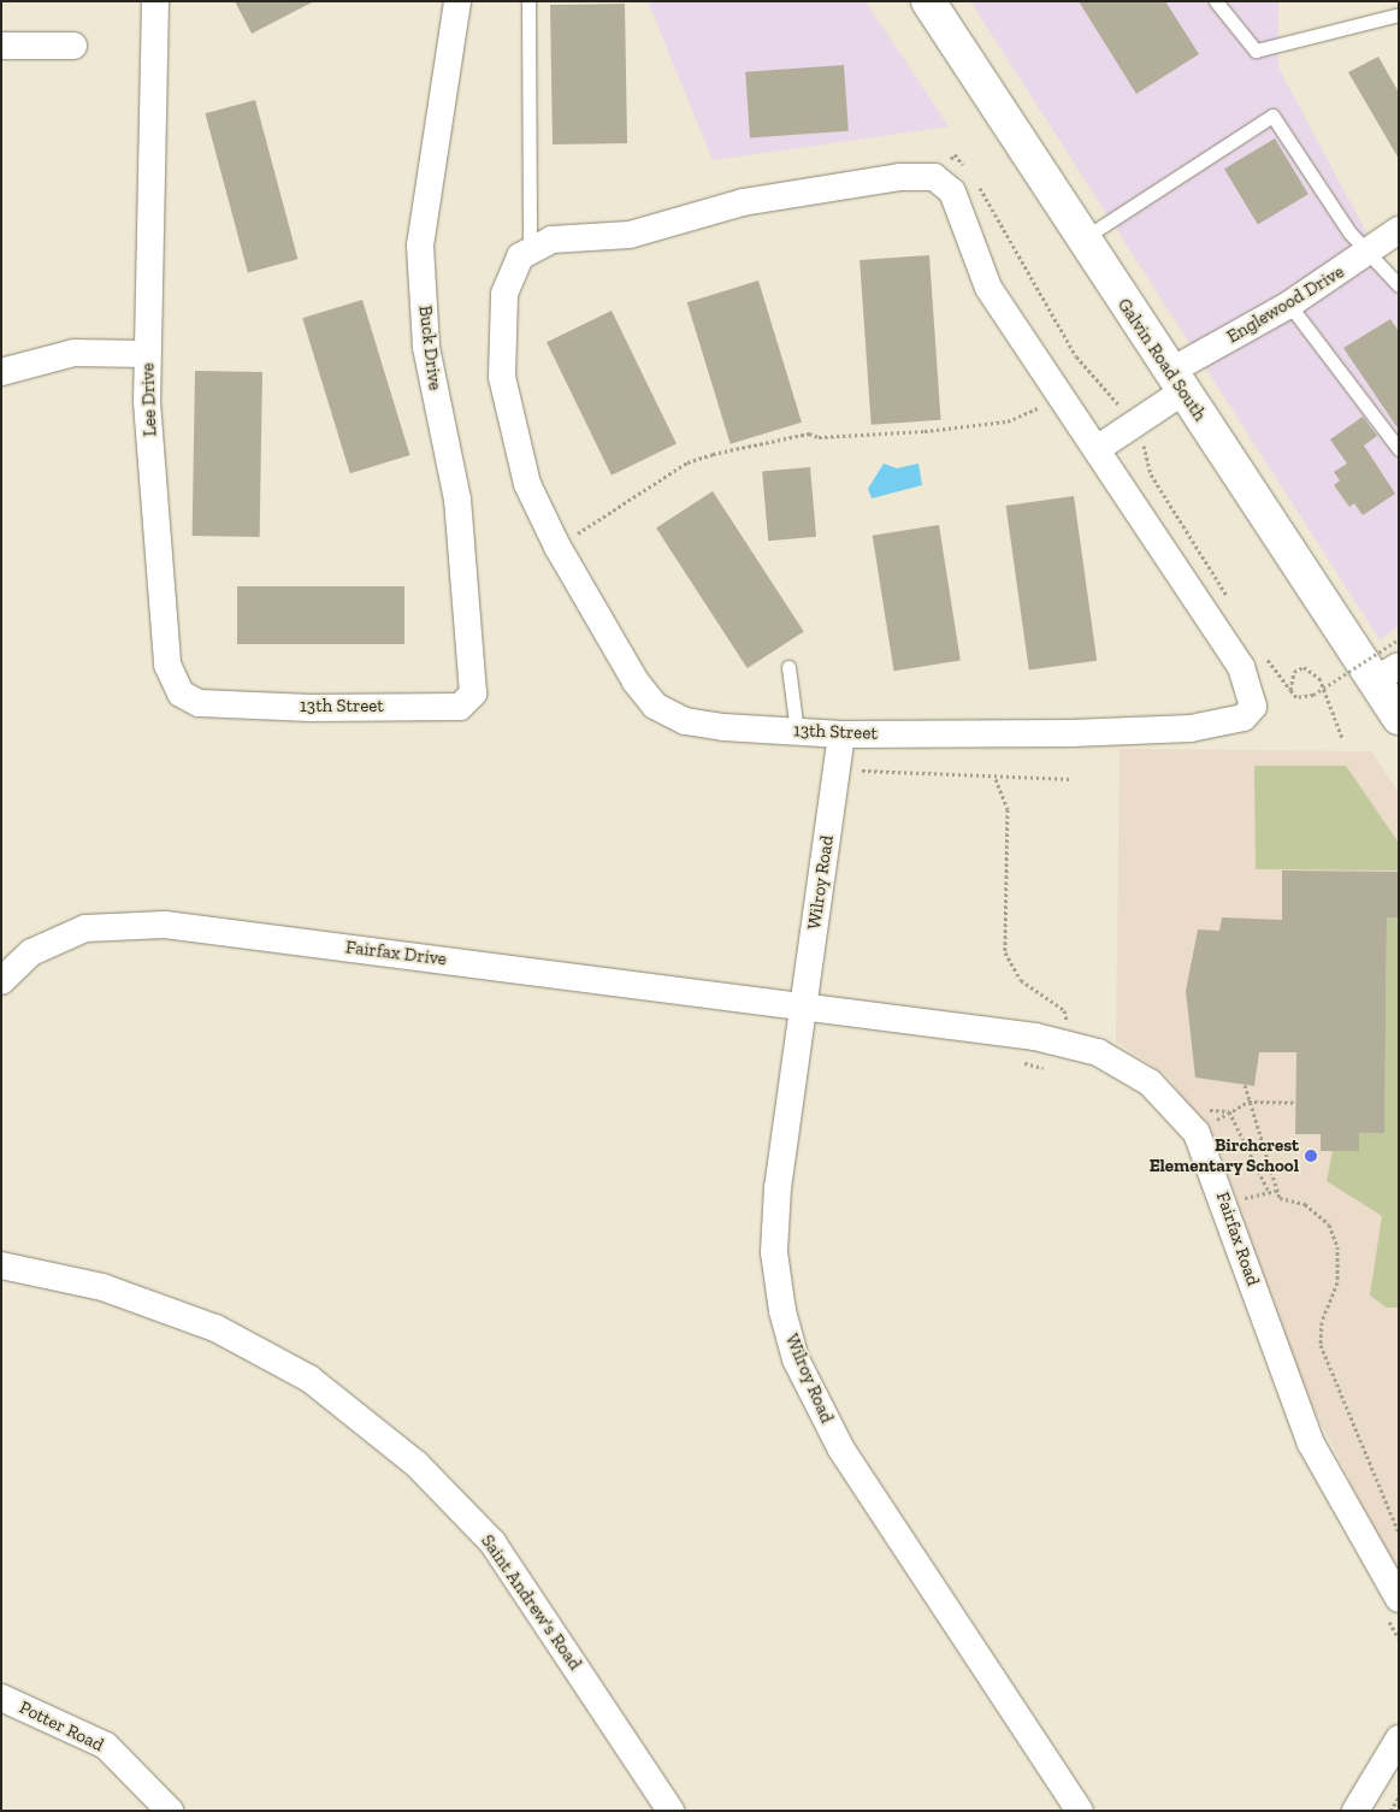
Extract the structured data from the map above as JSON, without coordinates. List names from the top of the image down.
{
  "streets": {
    "main road": ["Galvin Road South"],
    "street": [
      "Englewood Drive",
      "Buck Drive",
      "Lee Drive",
      "13th Street",
      "Wilroy Road",
      "Fairfax Drive",
      "Fairfax Road",
      "Saint Andrew's Road",
      "Potter Road"
    ]
  },
  "crossings": [
    ["Englewood Drive", "Galvin Road South"],
    ["Englewood Drive", "13th Street"],
    ["Buck Drive", "13th Street"],
    ["Lee Drive", "13th Street"],
    ["13th Street", "Wilroy Road"],
    ["Wilroy Road", "Fairfax Drive"],
    ["Wilroy Road", "Fairfax Road"],
    ["Fairfax Drive", "Fairfax Road"]
  ],
  "places": ["Birchcrest Elementary School"]
}
